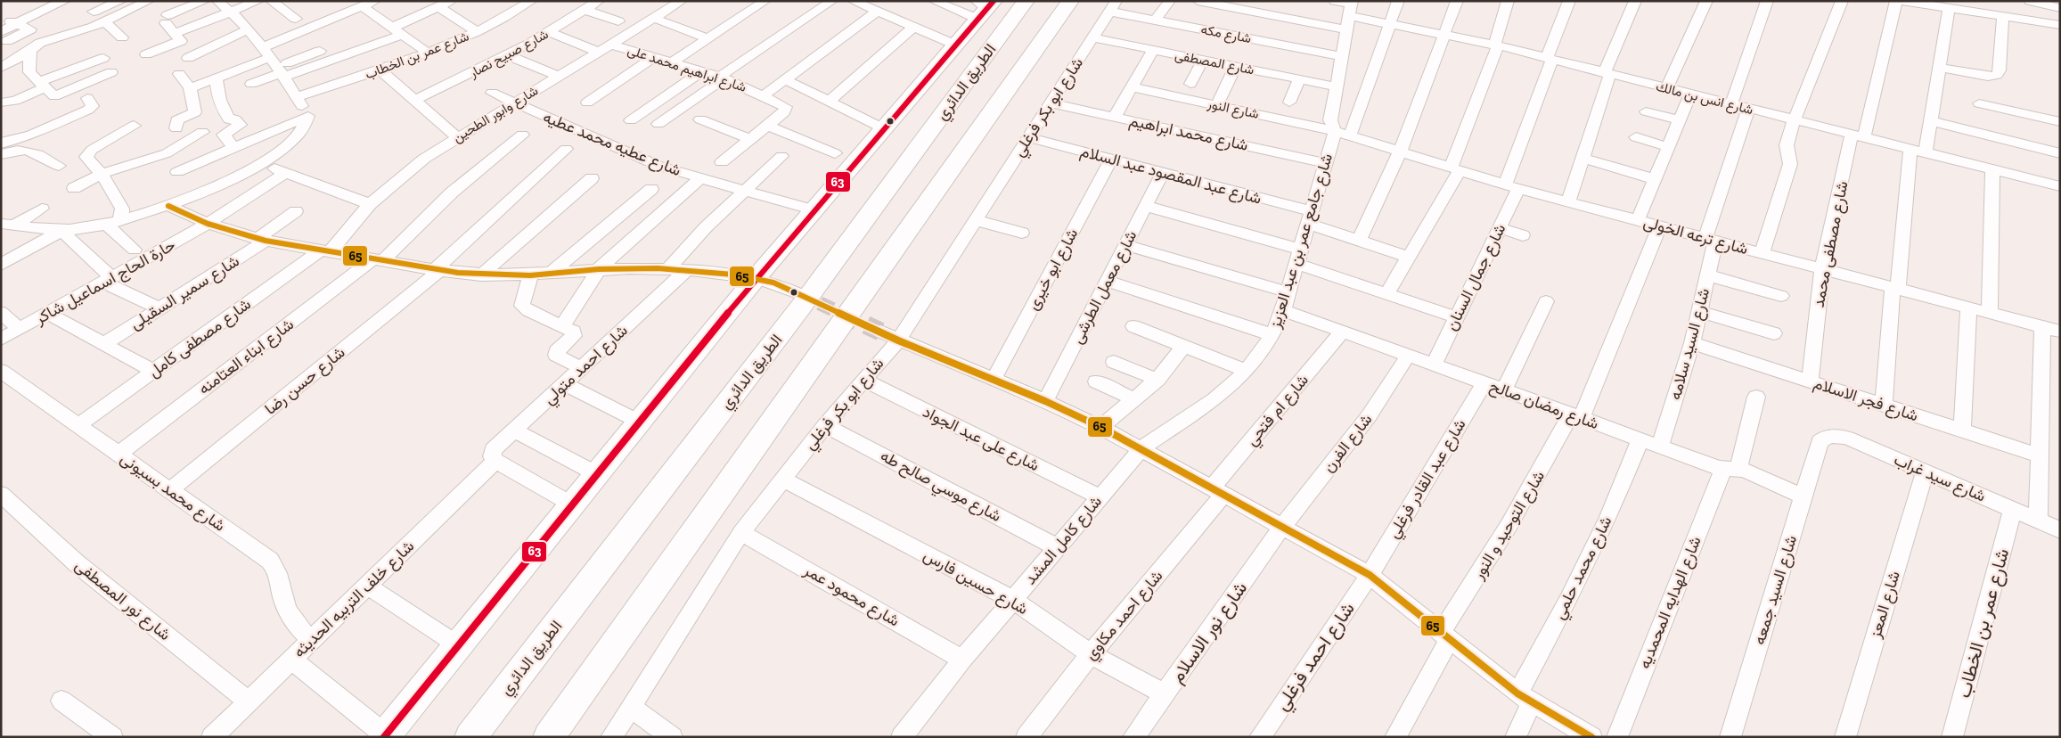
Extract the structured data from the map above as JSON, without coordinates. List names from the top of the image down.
{
  "streets": {
    "main road": ["الطريق الدائري"],
    "street": [
      "شارع مكه",
      "شارع صبيح نصار",
      "شارع عمر بن الخطاب",
      "شارع المصطفى",
      "شارع ابراهيم محمد على",
      "شارع انس بن مالك",
      "شارع ابو بكر فرغلي",
      "شارع النور",
      "شارع وابور الطحين",
      "شارع محمد ابراهيم",
      "شارع عطيه محمد عطيه",
      "شارع عبد المقصود عبد السلام",
      "شارع ترعه الخولى",
      "شارع جامع عمر بن عبد العزيز",
      "شارع مصطفى محمد",
      "شارع ابو خيرى",
      "شارع جمال السنان",
      "حارة الحاج اسماعيل شاكر",
      "شارع معمل الطرشى",
      "شارع سمير السقيلى",
      "شارع مصطفى كامل",
      "شارع السيد سلامه",
      "شارع ابناء العتامنه",
      "شارع احمد متولي",
      "شارع حسن رضا",
      "شارع فجر الاسلام",
      "شارع رمضان صالح",
      "شارع ام فتحي",
      "شارع على عبد الجواد",
      "شارع الفرن",
      "شارع سيد غراب",
      "شارع عبد القادر فرغلي",
      "شارع موسي صالح طه",
      "شارع محمد بسيونى",
      "شارع التوحيد و النور",
      "شارع كامل المشد",
      "شارع محمد حلمي",
      "شارع حسين فارس",
      "شارع السيد جمعه",
      "شارع محمود عمر",
      "شارع خلف التربيه الحديثه",
      "شارع نور المصطفى",
      "شارع الهدايه المحمديه",
      "شارع المعز",
      "شارع احمد مكاوي",
      "شارع نور الاسلام",
      "شارع احمد فرغلي"
    ]
  },
  "crossings": [
    ["شارع مكه", "شارع ابو بكر فرغلي"],
    ["شارع مكه", "شارع جامع عمر بن عبد العزيز"],
    ["شارع عمر بن الخطاب", "شارع سيد غراب"],
    ["شارع المصطفى", "شارع ابو بكر فرغلي"],
    ["شارع المصطفى", "شارع جامع عمر بن عبد العزيز"],
    ["شارع ابراهيم محمد على", "شارع وابور الطحين"],
    ["شارع انس بن مالك", "شارع جامع عمر بن عبد العزيز"],
    ["شارع انس بن مالك", "شارع مصطفى محمد"],
    ["شارع انس بن مالك", "شارع جمال السنان"],
    ["شارع انس بن مالك", "شارع السيد سلامه"],
    ["شارع ابو بكر فرغلي", "شارع محمد ابراهيم"],
    ["شارع ابو بكر فرغلي", "شارع عبد المقصود عبد السلام"],
    ["شارع ابو بكر فرغلي", "شارع على عبد الجواد"],
    ["شارع ابو بكر فرغلي", "شارع موسي صالح طه"],
    ["شارع ابو بكر فرغلي", "شارع حسين فارس"],
    ["شارع ابو بكر فرغلي", "شارع محمود عمر"],
    ["شارع النور", "شارع ترعه الخولى"],
    ["شارع النور", "شارع جامع عمر بن عبد العزيز"],
    ["شارع وابور الطحين", "شارع عطيه محمد عطيه"],
    ["شارع وابور الطحين", "شارع مصطفى كامل"],
    ["شارع محمد ابراهيم", "شارع جامع عمر بن عبد العزيز"],
    ["شارع عبد المقصود عبد السلام", "شارع جامع عمر بن عبد العزيز"],
    ["شارع عبد المقصود عبد السلام", "شارع ابو خيرى"],
    ["شارع عبد المقصود عبد السلام", "شارع معمل الطرشى"],
    ["شارع ترعه الخولى", "شارع جامع عمر بن عبد العزيز"],
    ["شارع ترعه الخولى", "شارع مصطفى محمد"],
    ["شارع ترعه الخولى", "شارع جمال السنان"],
    ["شارع ترعه الخولى", "شارع السيد سلامه"],
    ["شارع جامع عمر بن عبد العزيز", "شارع رمضان صالح"],
    ["شارع جامع عمر بن عبد العزيز", "شارع كامل المشد"],
    ["شارع مصطفى محمد", "شارع فجر الاسلام"],
    ["شارع جمال السنان", "شارع رمضان صالح"],
    ["شارع مصطفى كامل", "شارع محمد بسيونى"],
    ["شارع السيد سلامه", "شارع فجر الاسلام"],
    ["شارع السيد سلامه", "شارع رمضان صالح"],
    ["شارع ابناء العتامنه", "شارع محمد بسيونى"],
    ["شارع احمد متولي", "شارع خلف التربيه الحديثه"],
    ["شارع حسن رضا", "شارع محمد بسيونى"],
    ["شارع رمضان صالح", "شارع ام فتحي"],
    ["شارع رمضان صالح", "شارع الفرن"],
    ["شارع رمضان صالح", "شارع عبد القادر فرغلي"],
    ["شارع رمضان صالح", "شارع التوحيد و النور"],
    ["شارع رمضان صالح", "شارع محمد حلمي"],
    ["شارع رمضان صالح", "شارع السيد جمعه"],
    ["شارع رمضان صالح", "شارع الهدايه المحمديه"],
    ["شارع ام فتحي", "شارع احمد مكاوي"],
    ["شارع على عبد الجواد", "شارع كامل المشد"],
    ["شارع الفرن", "شارع نور الاسلام"],
    ["شارع سيد غراب", "شارع السيد جمعه"],
    ["شارع سيد غراب", "شارع المعز"],
    ["شارع عبد القادر فرغلي", "شارع احمد فرغلي"],
    ["شارع موسي صالح طه", "شارع كامل المشد"],
    ["شارع محمد بسيونى", "شارع خلف التربيه الحديثه"],
    ["شارع كامل المشد", "شارع حسين فارس"],
    ["شارع كامل المشد", "شارع محمود عمر"],
    ["شارع حسين فارس", "شارع احمد مكاوي"],
    ["شارع حسين فارس", "شارع نور الاسلام"],
    ["شارع خلف التربيه الحديثه", "شارع نور المصطفى"]
  ],
  "lines": ["transit line 63", "transit line 65"]
}
